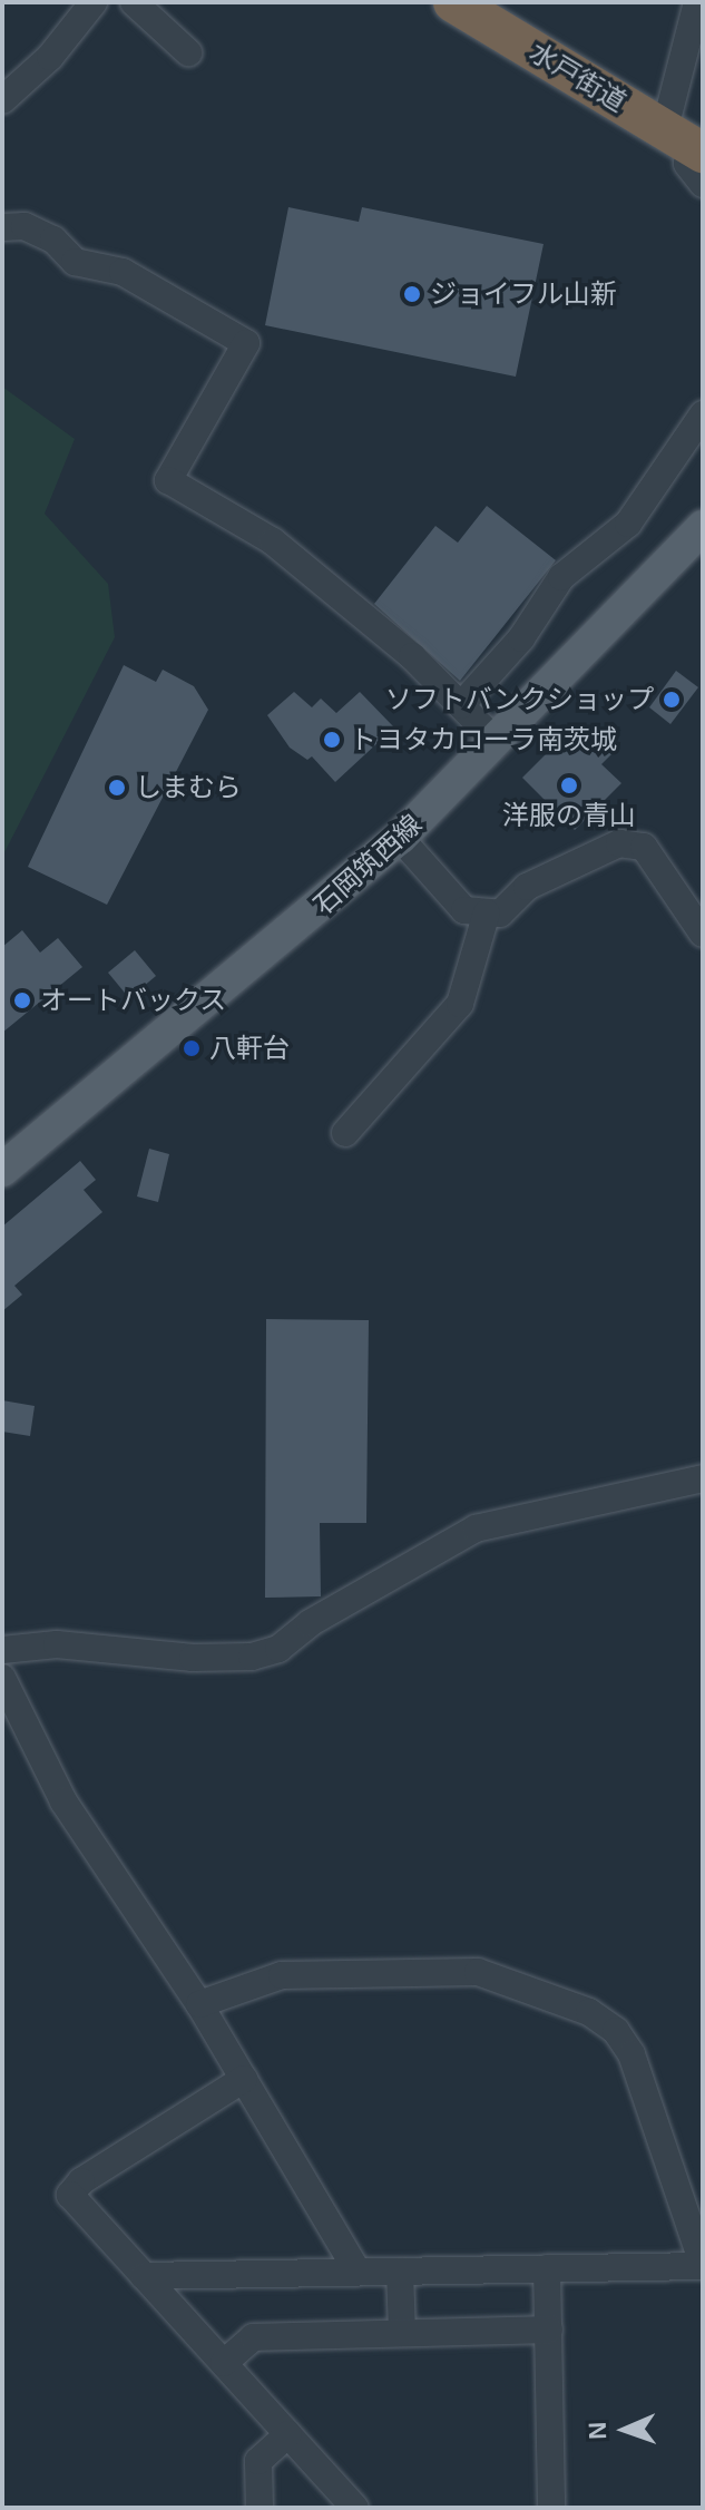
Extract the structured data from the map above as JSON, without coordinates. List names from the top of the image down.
{
  "streets": {
    "highway": ["水戸街道"],
    "main road": ["石岡筑西線"]
  },
  "places": [
    "ジョイフル山新",
    "ソフトバンクショップ",
    "トヨタカローラ南茨城",
    "洋服の青山",
    "しまむら",
    "オートバックス",
    "八軒台"
  ],
  "north": "left"
}
